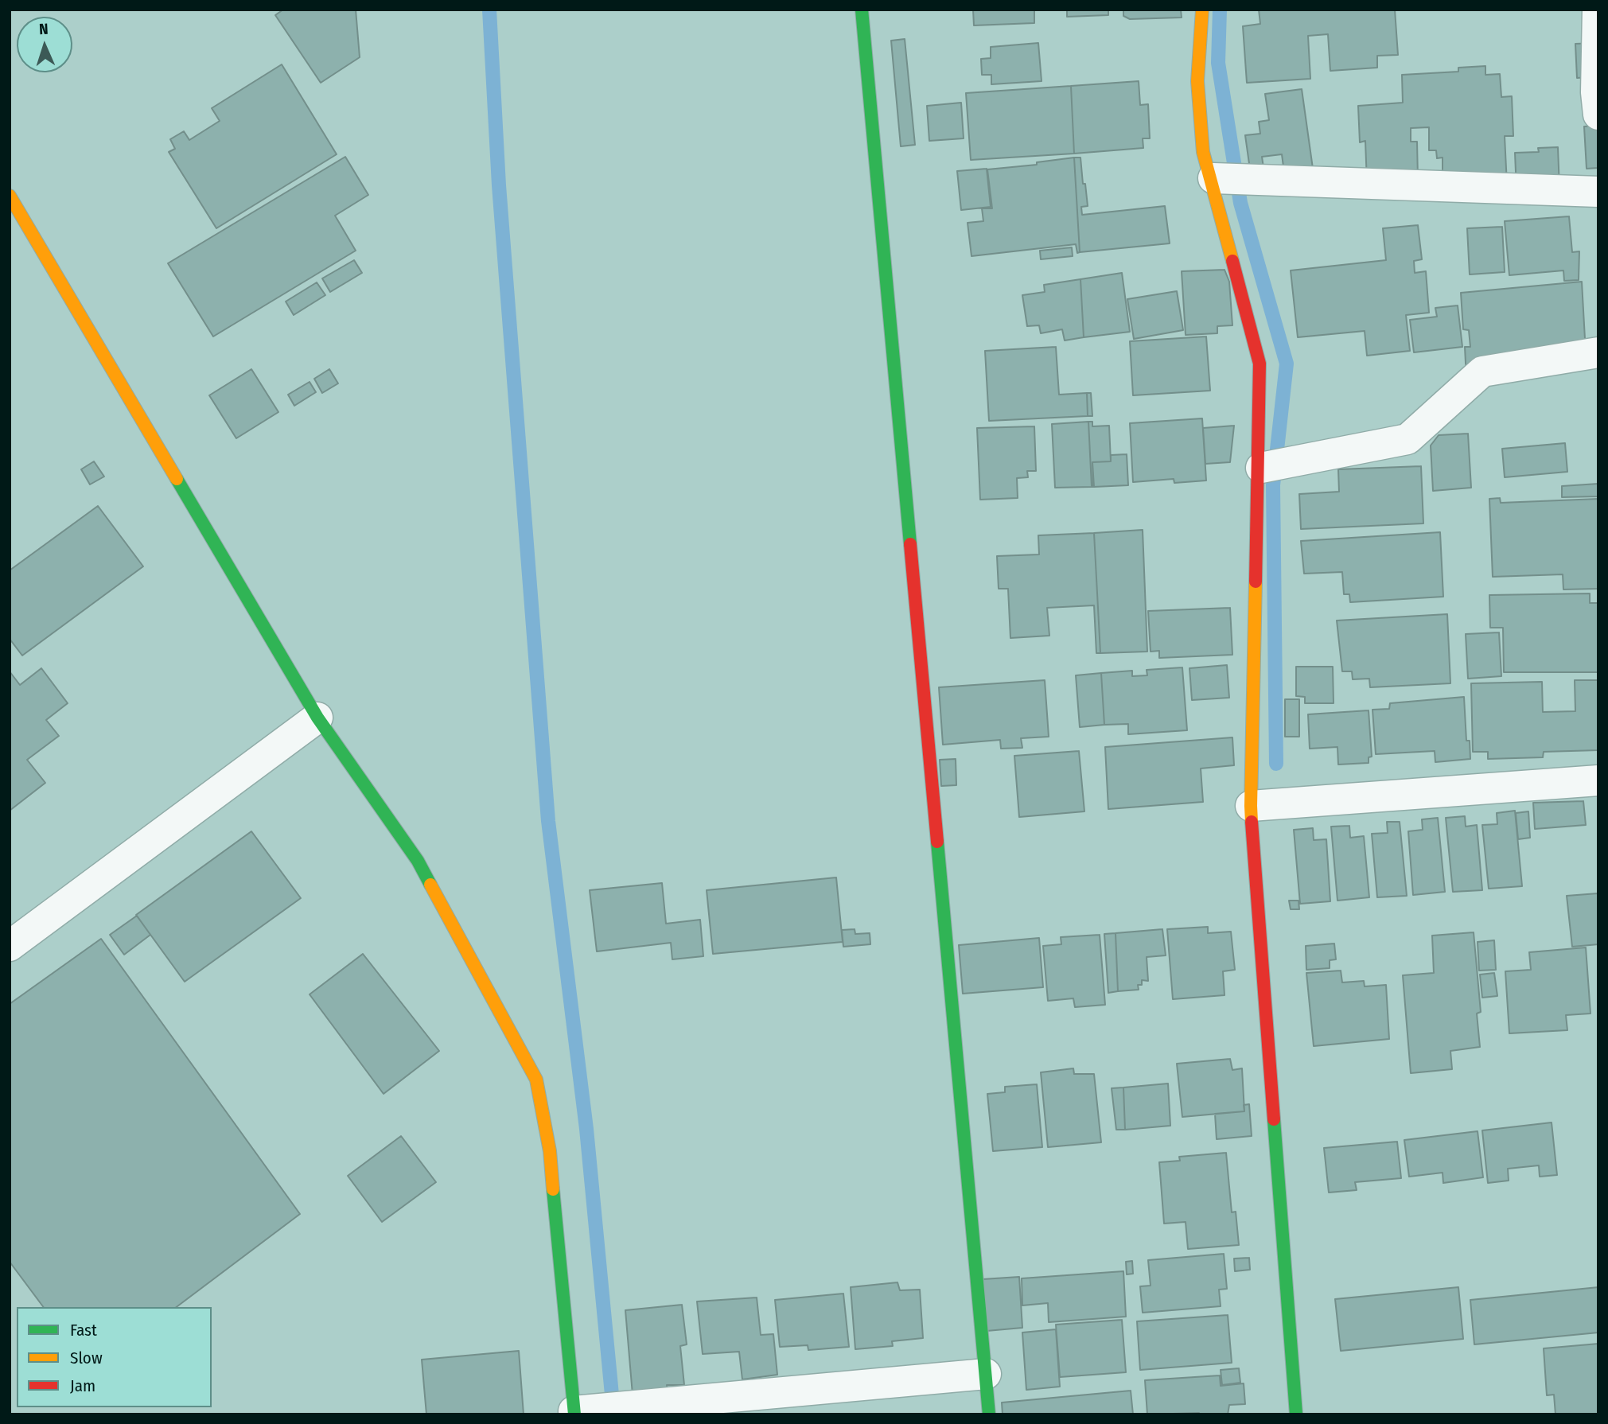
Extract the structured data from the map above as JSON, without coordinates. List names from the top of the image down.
{
  "legend": ["Fast", "Slow", "Jam"],
  "north": "top"
}
